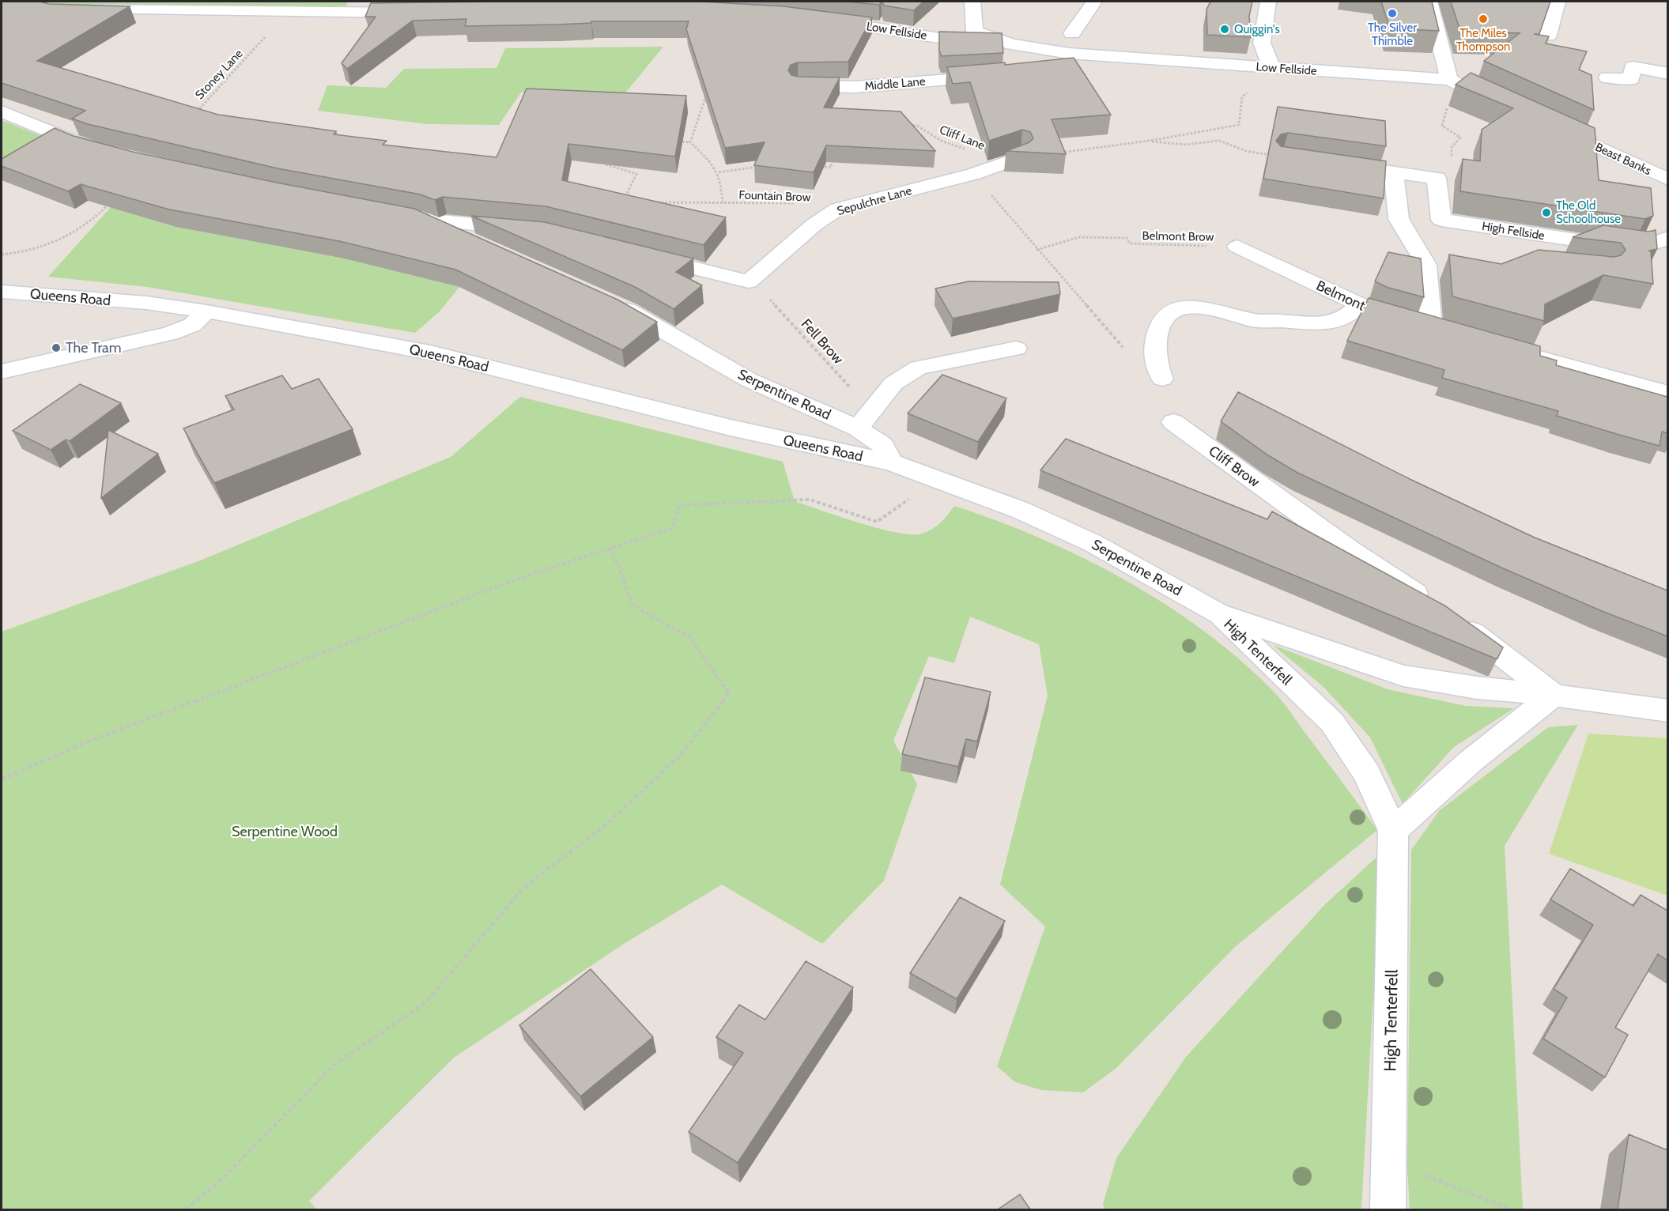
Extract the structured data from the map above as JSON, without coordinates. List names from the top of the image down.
{
  "streets": {
    "street": [
      "Low Fellside",
      "Middle Lane",
      "Beast Banks",
      "Sepulchre Lane",
      "High Fellside",
      "Belmont",
      "Queens Road",
      "Serpentine Road",
      "Cliff Brow",
      "High Tenterfell"
    ],
    "path": [
      "Stoney Lane",
      "Cliff Lane",
      "Fountain Brow",
      "Belmont Brow",
      "Fell Brow"
    ]
  },
  "crossings": [
    ["Fountain Brow", "Sepulchre Lane"],
    ["Sepulchre Lane", "Fell Brow"],
    ["High Fellside", "Belmont"],
    ["Belmont Brow", "Belmont"],
    ["Queens Road", "Serpentine Road"],
    ["Fell Brow", "Serpentine Road"],
    ["Serpentine Road", "High Tenterfell"]
  ],
  "parks": ["Serpentine Wood"],
  "places": [
    "The Silver Thimble",
    "The Miles Thompson",
    "Quiggin's",
    "The Old Schoolhouse",
    "The Tram"
  ]
}
